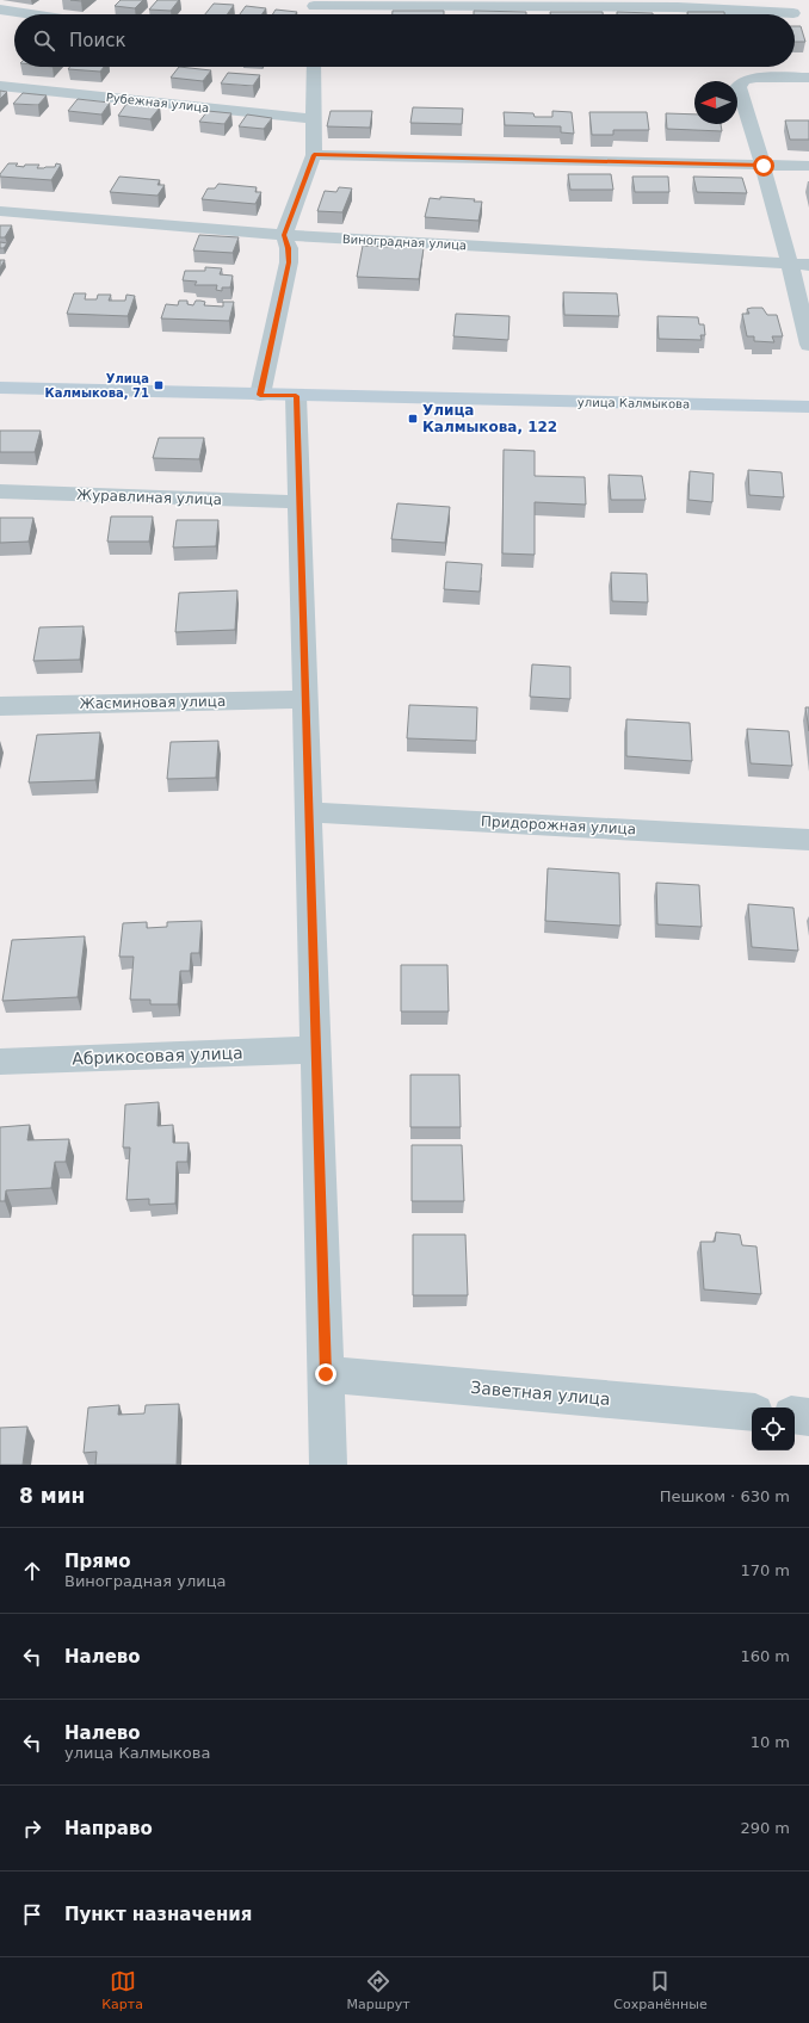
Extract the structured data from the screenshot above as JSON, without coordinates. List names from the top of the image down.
{
  "streets": {
    "main road": ["улица Калмыкова"],
    "street": [
      "Рубежная улица",
      "Виноградная улица",
      "Журавлиная улица",
      "Жасминовая улица",
      "Придорожная улица",
      "Абрикосовая улица",
      "Заветная улица"
    ]
  },
  "places": {
    "transit": ["Улица Калмыкова, 71", "Улица Калмыкова, 122"]
  },
  "north": "left",
  "page": {
    "search": "Поиск",
    "heading": ["8 мин", "Пешком · 630 m"],
    "list": [
      ["Прямо", "Виноградная улица", "170 m"],
      ["Налево", "160 m"],
      ["Налево", "улица Калмыкова", "10 m"],
      ["Направо", "290 m"],
      "Пункт назначения"
    ],
    "nav": ["Карта", "Маршрут", "Сохранённые"]
  }
}
